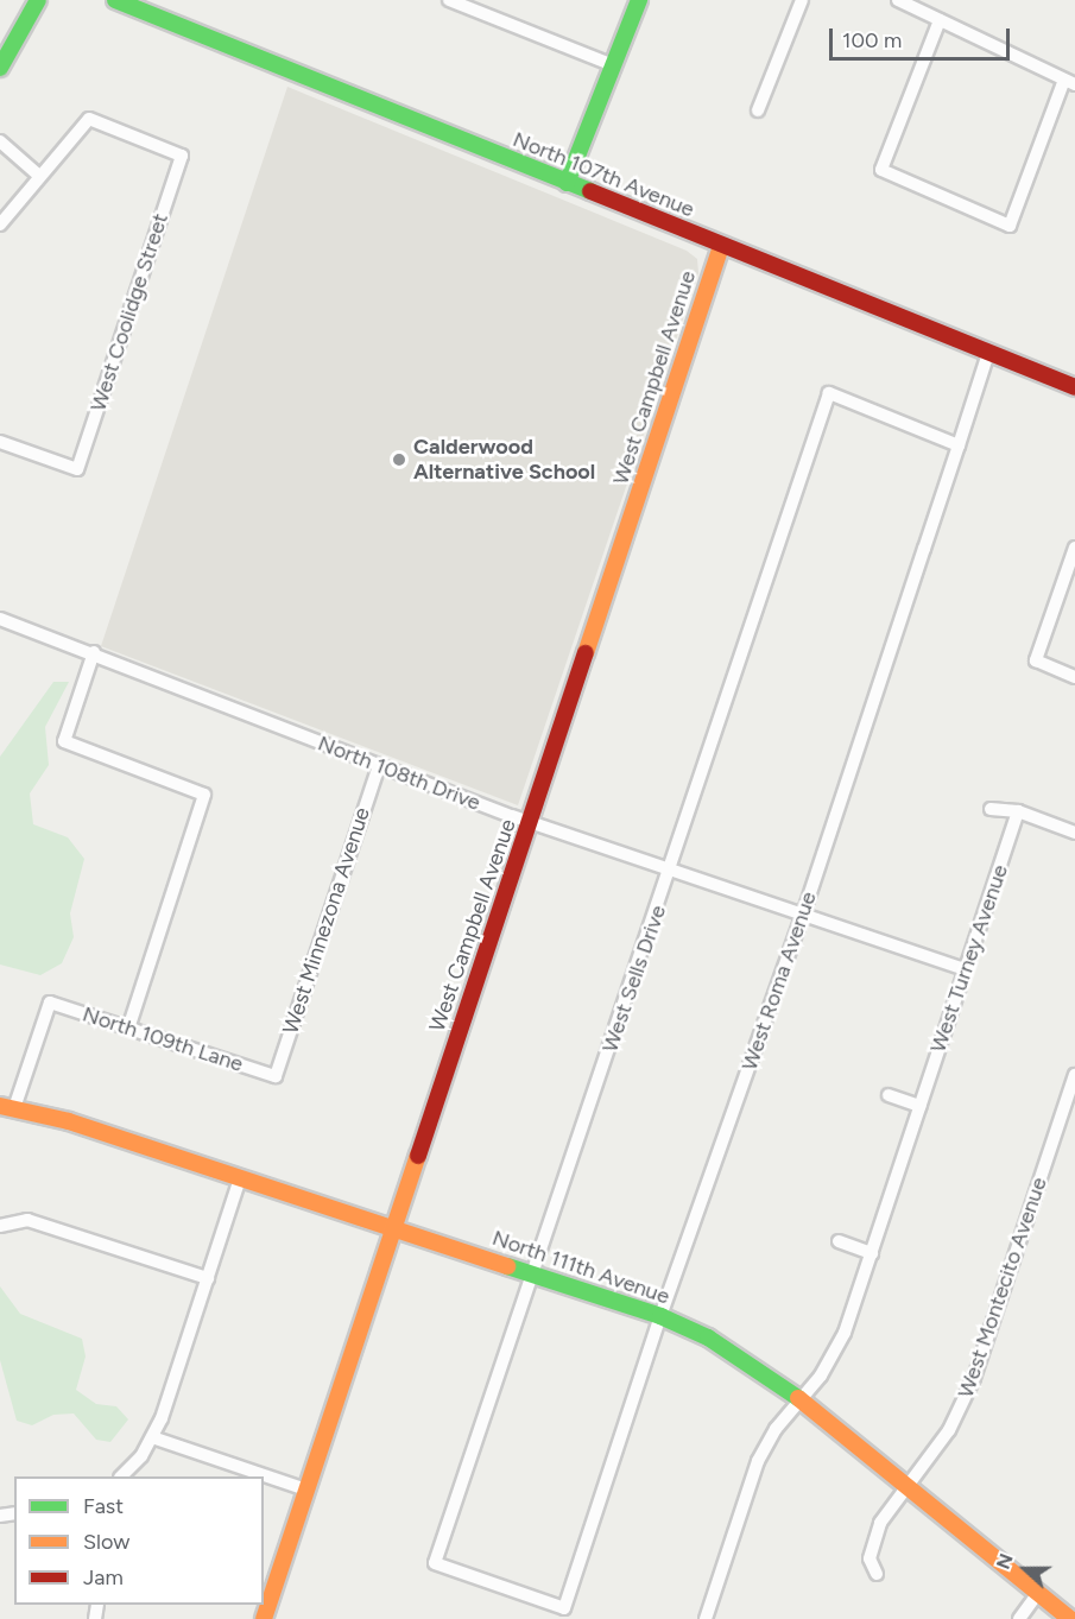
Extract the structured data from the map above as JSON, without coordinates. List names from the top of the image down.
{
  "streets": {
    "street": [
      "North 107th Avenue",
      "West Coolidge Street",
      "West Campbell Avenue",
      "North 108th Drive",
      "West Minnezona Avenue",
      "West Turney Avenue",
      "West Sells Drive",
      "West Roma Avenue",
      "North 109th Lane",
      "North 111th Avenue",
      "West Montecito Avenue"
    ]
  },
  "crossings": [
    ["North 107th Avenue", "West Campbell Avenue"],
    ["North 107th Avenue", "West Roma Avenue"],
    ["West Campbell Avenue", "North 108th Drive"],
    ["West Campbell Avenue", "North 111th Avenue"],
    ["North 108th Drive", "West Minnezona Avenue"],
    ["North 108th Drive", "West Turney Avenue"],
    ["North 108th Drive", "West Sells Drive"],
    ["North 108th Drive", "West Roma Avenue"],
    ["West Minnezona Avenue", "North 109th Lane"],
    ["West Turney Avenue", "North 111th Avenue"],
    ["West Sells Drive", "West Roma Avenue"],
    ["West Sells Drive", "North 111th Avenue"],
    ["West Roma Avenue", "North 111th Avenue"],
    ["North 109th Lane", "North 111th Avenue"],
    ["North 111th Avenue", "West Montecito Avenue"]
  ],
  "places": ["Calderwood Alternative School"],
  "legend": ["Fast", "Slow", "Jam"],
  "scale_bar": "100 m",
  "north": "left"
}
